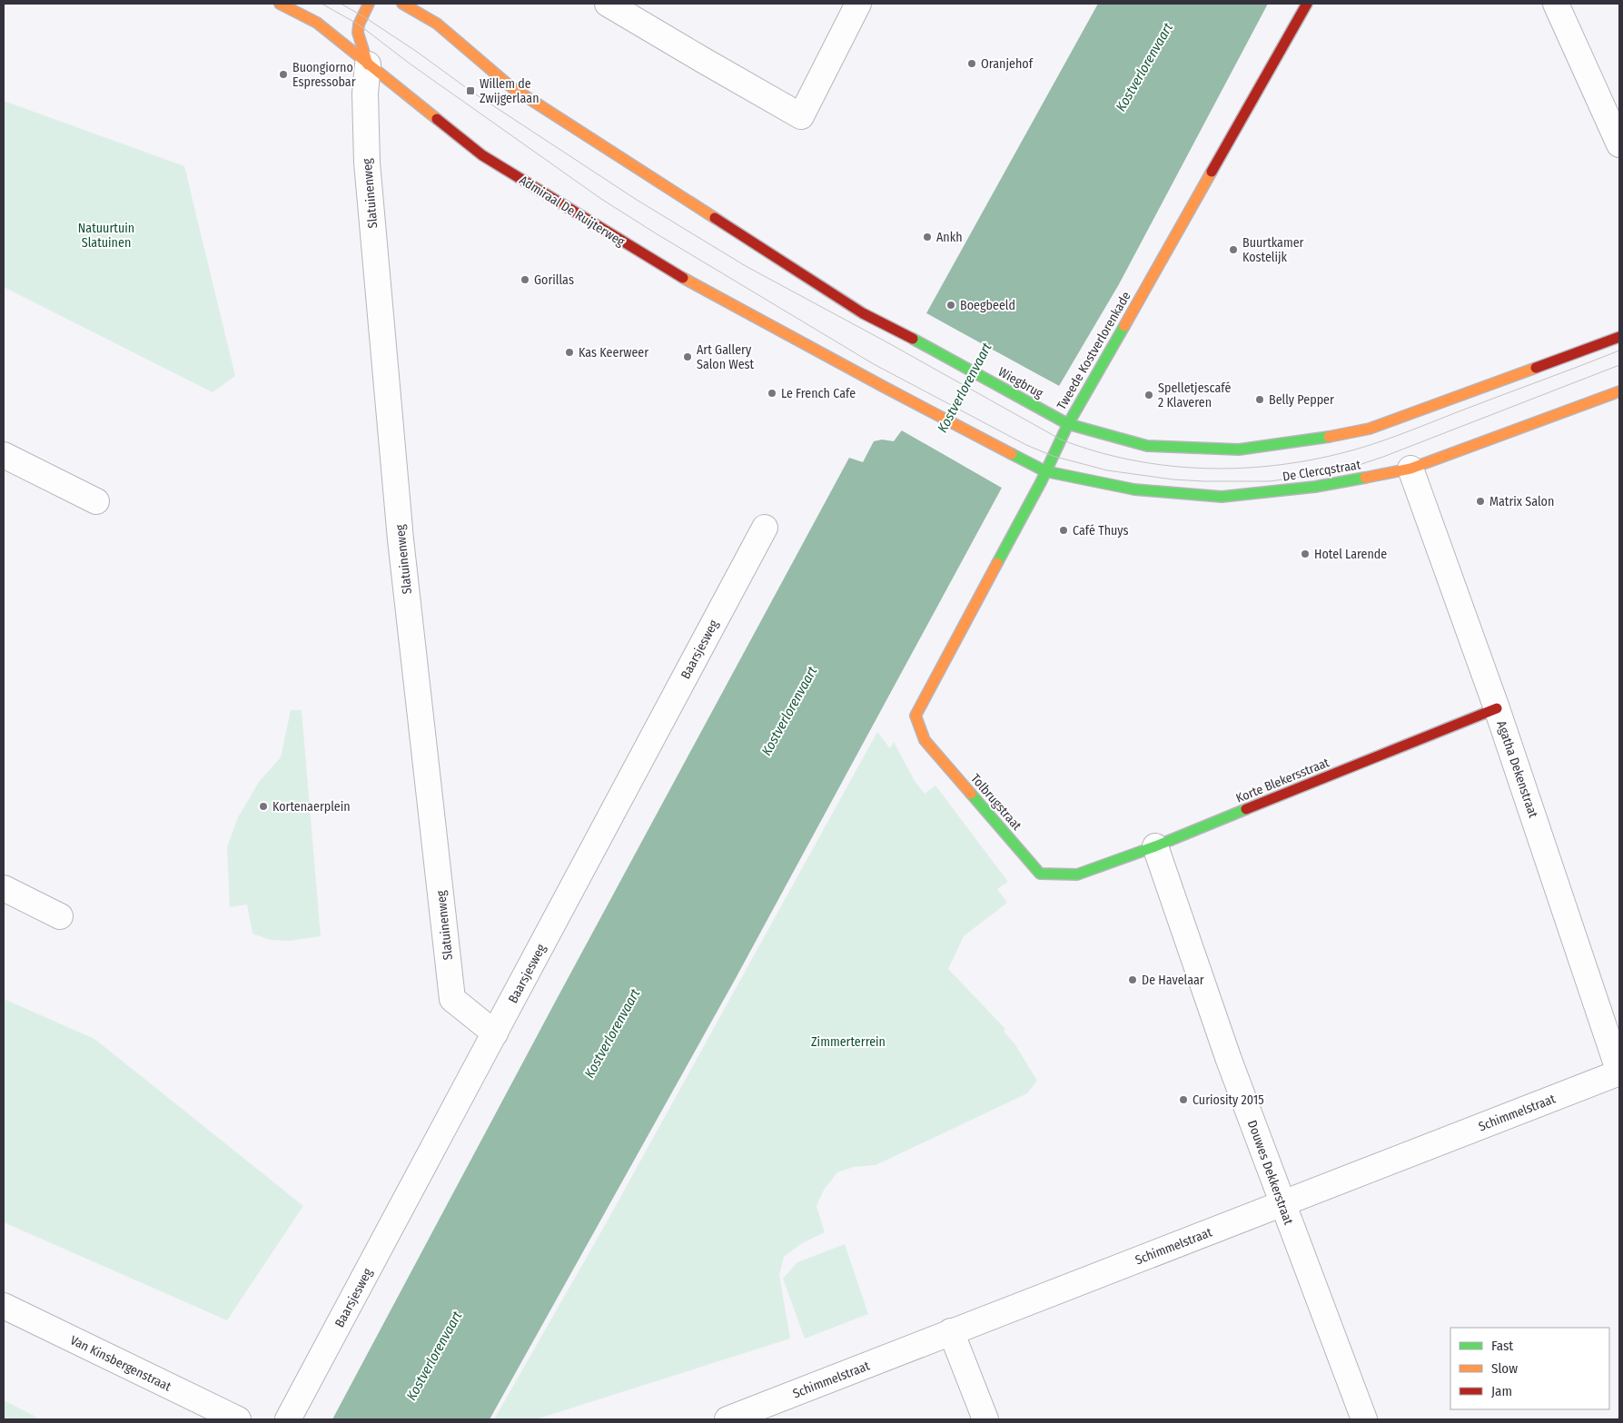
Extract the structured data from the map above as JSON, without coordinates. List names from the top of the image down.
{
  "streets": {
    "street": [
      "Slatuinenweg",
      "Admiraal De Ruijterweg",
      "Tweede Kostverlorenkade",
      "Wiegbrug",
      "De Clercqstraat",
      "Baarsjesweg",
      "Agatha Dekenstraat",
      "Korte Blekersstraat",
      "Tolbrugstraat",
      "Schimmelstraat",
      "Douwes Dekkerstraat",
      "Van Kinsbergenstraat"
    ]
  },
  "crossings": [
    ["Slatuinenweg", "Admiraal De Ruijterweg"],
    ["Slatuinenweg", "Baarsjesweg"],
    ["Admiraal De Ruijterweg", "De Clercqstraat"],
    ["Tweede Kostverlorenkade", "Wiegbrug"],
    ["Tweede Kostverlorenkade", "De Clercqstraat"],
    ["Tweede Kostverlorenkade", "Tolbrugstraat"],
    ["De Clercqstraat", "Agatha Dekenstraat"],
    ["Agatha Dekenstraat", "Korte Blekersstraat"],
    ["Agatha Dekenstraat", "Schimmelstraat"],
    ["Korte Blekersstraat", "Tolbrugstraat"],
    ["Korte Blekersstraat", "Douwes Dekkerstraat"],
    ["Schimmelstraat", "Douwes Dekkerstraat"]
  ],
  "water": ["Kostverlorenvaart"],
  "parks": ["Natuurtuin Slatuinen", "Zimmerterrein"],
  "places": {
    "other": [
      "Oranjehof",
      "Buongiorno Espressobar",
      "Ankh",
      "Buurtkamer Kostelijk",
      "Gorillas",
      "Boegbeeld",
      "Kas Keerweer",
      "Art Gallery Salon West",
      "Le French Cafe",
      "Spelletjescafé 2 Klaveren",
      "Belly Pepper",
      "Matrix Salon",
      "Café Thuys",
      "Hotel Larende",
      "Kortenaerplein",
      "De Havelaar",
      "Curiosity 2015"
    ],
    "transit": ["Willem de Zwijgerlaan"]
  },
  "legend": ["Fast", "Slow", "Jam"]
}
